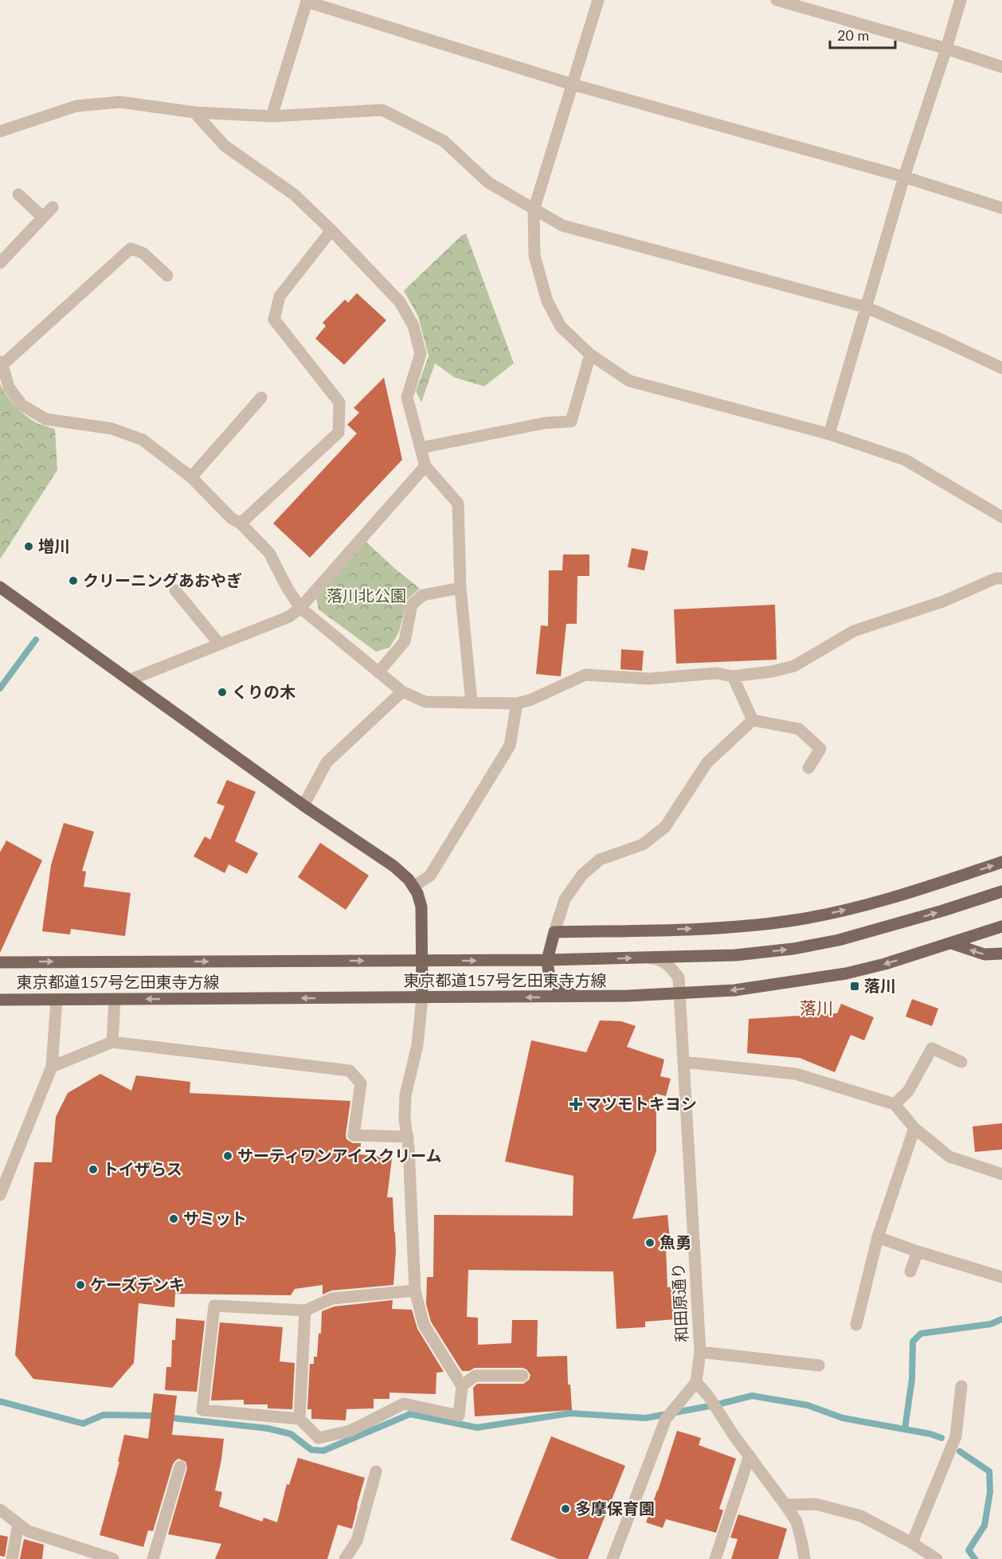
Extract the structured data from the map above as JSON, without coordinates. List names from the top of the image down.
{
  "streets": {
    "main road": ["東京都道157号乞田東寺方線"],
    "street": ["和田原通り"]
  },
  "crossings": [
    ["東京都道157号乞田東寺方線", "和田原通り"]
  ],
  "districts": ["落川"],
  "parks": ["落川北公園"],
  "places": {
    "other": [
      "増川",
      "クリーニングあおやぎ",
      "くりの木",
      "サーティワンアイスクリーム",
      "トイザらス",
      "サミット",
      "魚勇",
      "ケーズデンキ",
      "多摩保育園"
    ],
    "transit": ["落川"],
    "health": ["マツモトキヨシ"]
  },
  "scale_bar": "20 m"
}
